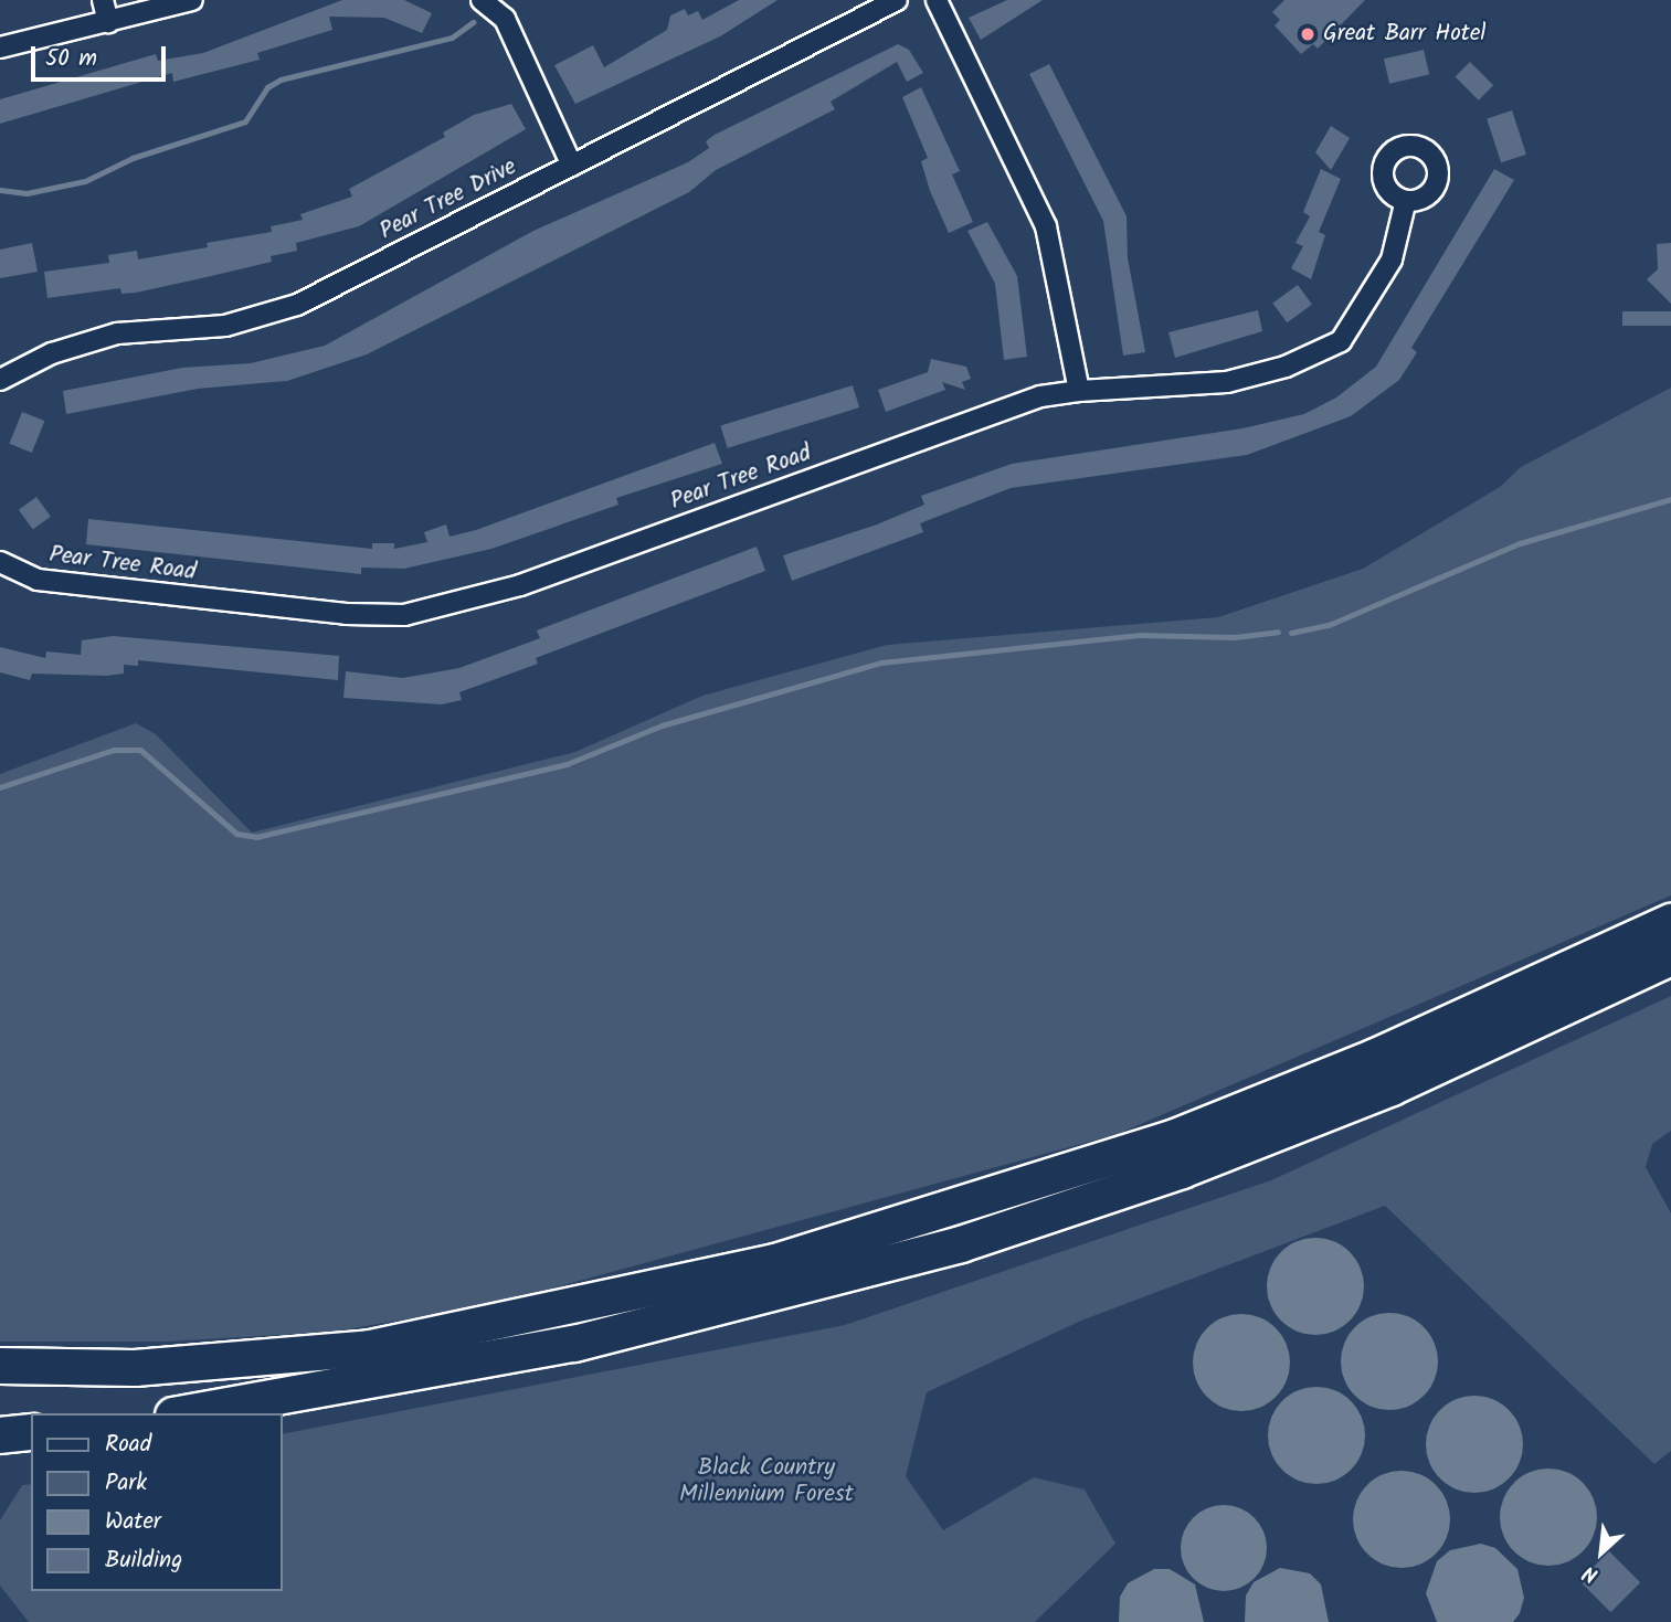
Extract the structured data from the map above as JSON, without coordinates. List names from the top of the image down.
{
  "streets": {
    "street": ["Pear Tree Drive", "Pear Tree Road"]
  },
  "parks": ["Black Country Millennium Forest"],
  "places": ["Great Barr Hotel"],
  "legend": [
    "Road",
    "Park",
    "Water",
    "Building"
  ],
  "scale_bar": "50 m",
  "north": "bottom left"
}
